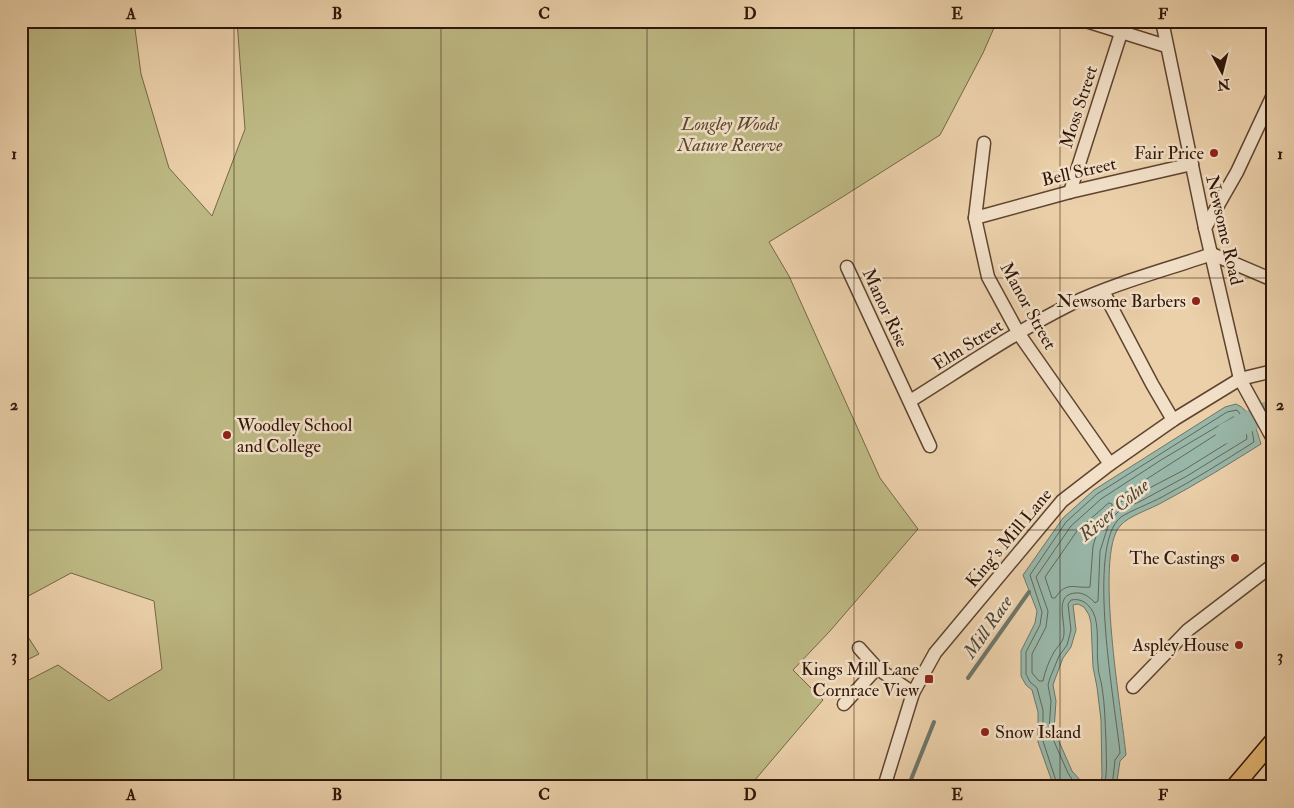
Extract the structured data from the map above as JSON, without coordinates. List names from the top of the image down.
{
  "streets": {
    "street": [
      "Moss Street",
      "Bell Street",
      "Newsome Road",
      "Manor Street",
      "Manor Rise",
      "Elm Street",
      "King's Mill Lane"
    ]
  },
  "crossings": [
    ["Moss Street", "Bell Street"],
    ["Bell Street", "Newsome Road"],
    ["Bell Street", "Manor Street"],
    ["Newsome Road", "Elm Street"],
    ["Newsome Road", "King's Mill Lane"],
    ["Manor Street", "Elm Street"],
    ["Manor Street", "King's Mill Lane"],
    ["Manor Rise", "Elm Street"]
  ],
  "water": ["River Colne", "Mill Race"],
  "parks": ["Longley Woods Nature Reserve"],
  "places": {
    "other": [
      "Fair Price",
      "Newsome Barbers",
      "Woodley School and College",
      "The Castings",
      "Aspley House",
      "Snow Island"
    ],
    "transit": ["Kings Mill Lane Cornrace View"]
  },
  "north": "bottom",
  "grid": {
    "columns": [
      "A",
      "B",
      "C",
      "D",
      "E",
      "F"
    ],
    "rows": ["1", "2", "3"]
  }
}
